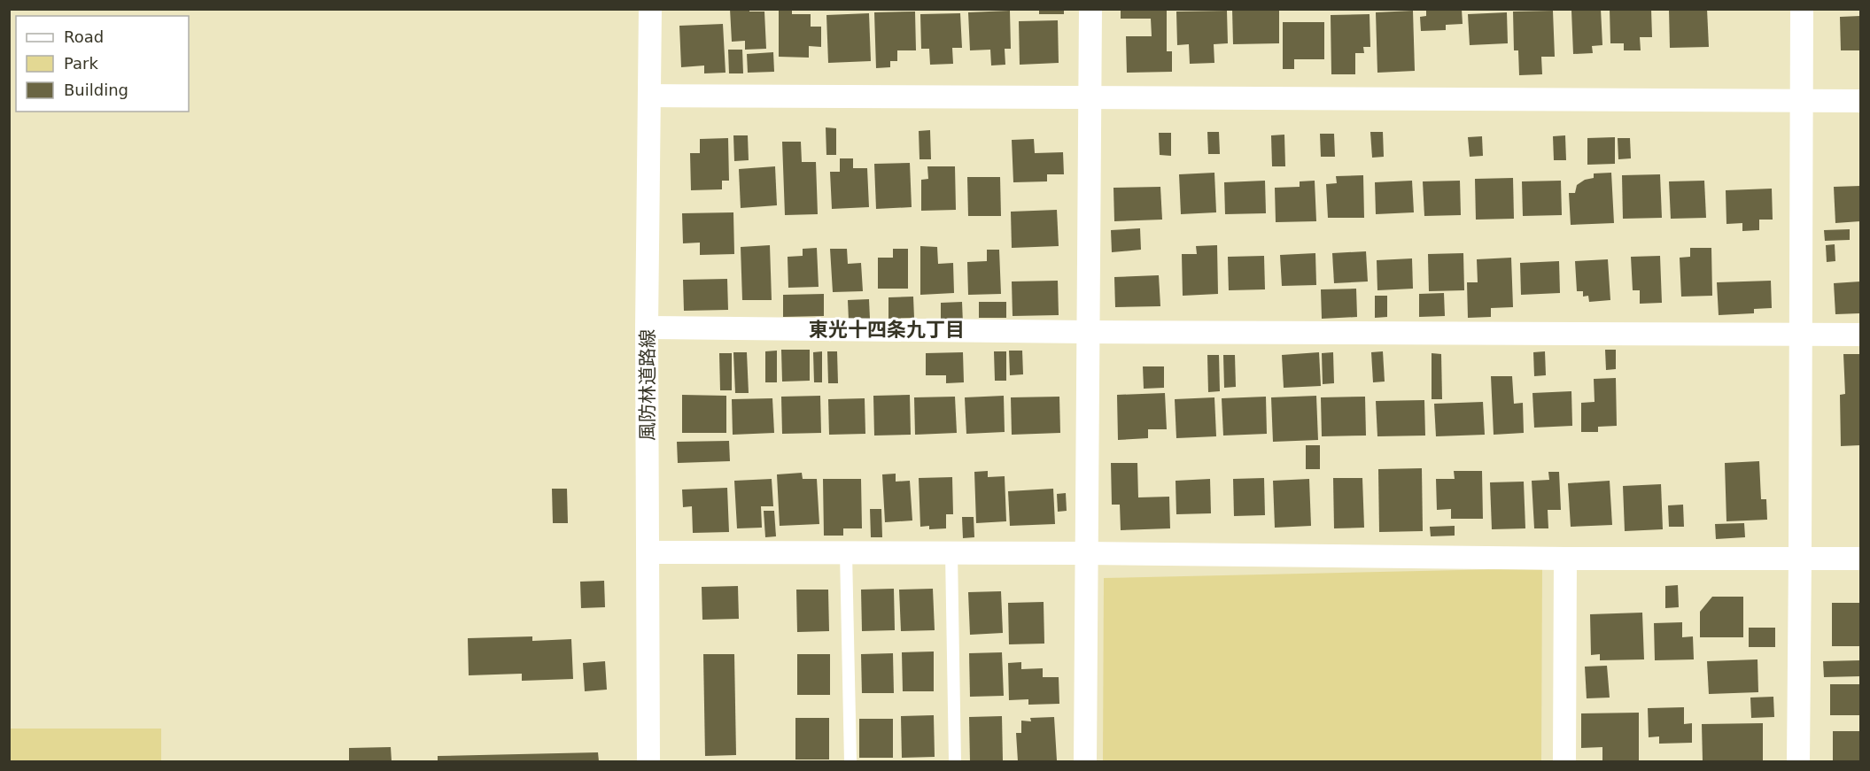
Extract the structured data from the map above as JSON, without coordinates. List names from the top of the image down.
{
  "streets": {
    "street": ["風防林道路線"]
  },
  "districts": ["東光十四条九丁目"],
  "legend": ["Road", "Park", "Building"]
}
